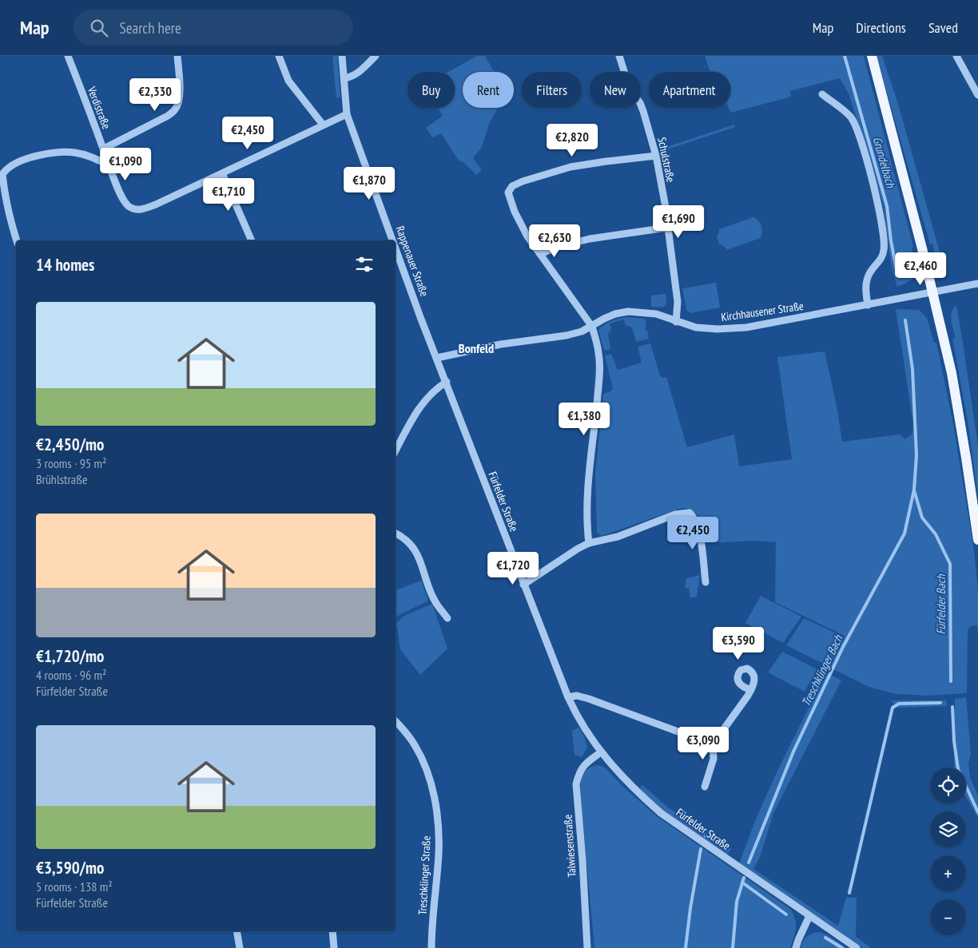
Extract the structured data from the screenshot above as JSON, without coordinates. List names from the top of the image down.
{
  "streets": {
    "street": [
      "Verdistraße",
      "Schulstraße",
      "Rappenauer Straße",
      "Kirchhausener Straße",
      "Fürfelder Straße",
      "Talwiesenstraße",
      "Treschklinger Straße"
    ]
  },
  "crossings": [
    ["Verdistraße", "Rappenauer Straße"],
    ["Schulstraße", "Kirchhausener Straße"],
    ["Rappenauer Straße", "Kirchhausener Straße"],
    ["Rappenauer Straße", "Fürfelder Straße"],
    ["Kirchhausener Straße", "Fürfelder Straße"],
    ["Fürfelder Straße", "Talwiesenstraße"]
  ],
  "districts": ["Bonfeld"],
  "water": ["Grundelbach", "Fürfelder Bach", "Treschklinger Bach"],
  "page": {
    "header": "Map",
    "search": "Search here",
    "nav": ["Map", "Directions", "Saved"],
    "chip": [
      "Buy",
      "Rent",
      "Filters",
      "New",
      "Apartment"
    ],
    "price": [
      "€2,330",
      "€2,450",
      "€2,820",
      "€1,090",
      "€1,870",
      "€1,710",
      "€1,690",
      "€2,630",
      "€2,460",
      "€1,380",
      "€2,450",
      "€1,720",
      "€3,590",
      "€3,090"
    ],
    "heading": "14 homes",
    "list": [
      {
        "name": "€2,450/mo",
        "note": "3 rooms · 95 m² · Brühlstraße"
      },
      {
        "name": "€1,720/mo",
        "note": "4 rooms · 96 m² · Fürfelder Straße"
      },
      {
        "name": "€3,590/mo",
        "note": "5 rooms · 138 m² · Fürfelder Straße"
      }
    ],
    "map_buttons": ["+", "−"]
  }
}
